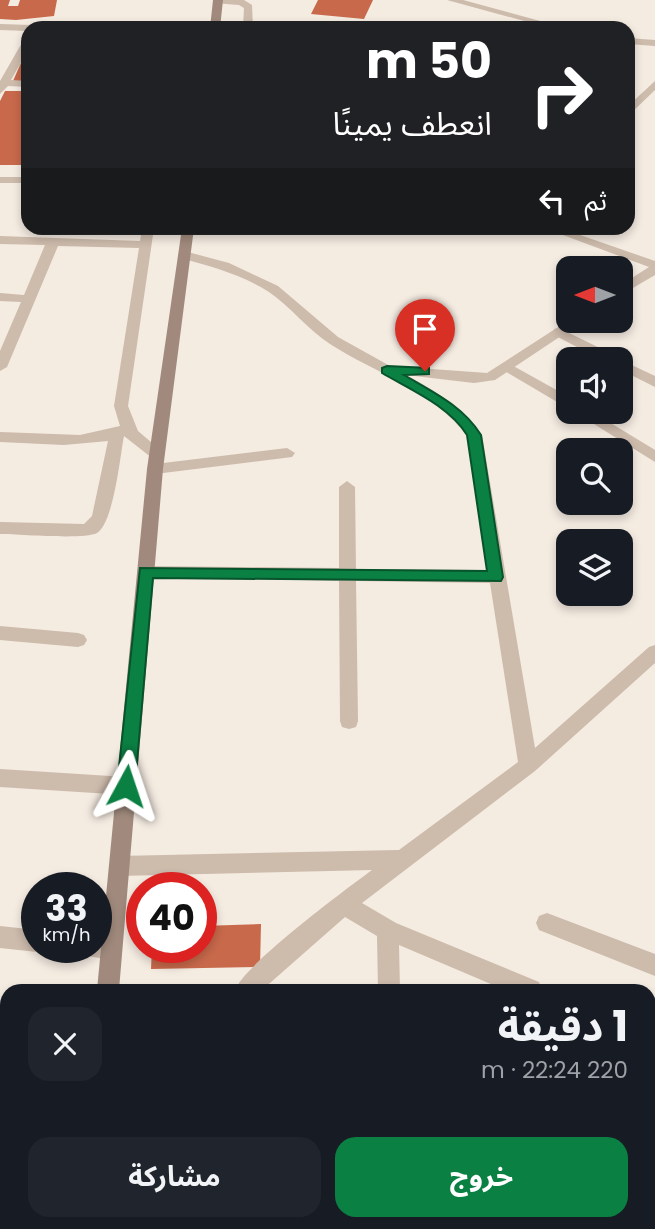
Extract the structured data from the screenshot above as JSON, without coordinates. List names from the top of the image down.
{
  "north": "left",
  "page": {
    "turn": ["50 m", "انعطف يمينًا"],
    "then": "ثم",
    "speed": "33 km/h",
    "limit": "40",
    "heading": ["1 دقيقة", "220 m · 22:24"],
    "buttons": ["خروج", "مشاركة"]
  }
}
